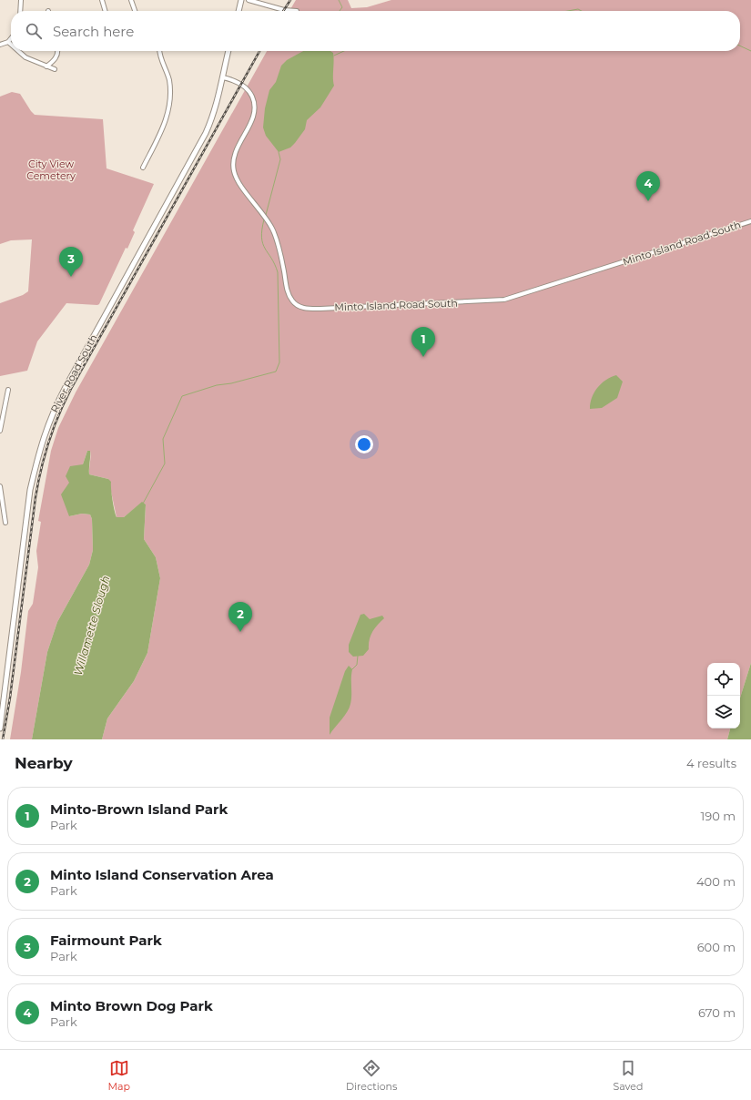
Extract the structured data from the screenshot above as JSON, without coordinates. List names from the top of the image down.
{
  "streets": {
    "main road": ["River Road South"],
    "street": ["Minto Island Road South"]
  },
  "crossings": [
    ["Minto Island Road South", "River Road South"]
  ],
  "water": ["Willamette Slough"],
  "parks": ["City View Cemetery"],
  "page": {
    "search": "Search here",
    "pins": [
      "4",
      "3",
      "1",
      "2"
    ],
    "heading": ["Nearby", "4 results"],
    "list": [
      {
        "mark": "1",
        "name": "Minto-Brown Island Park",
        "note": "Park",
        "value": "190 m"
      },
      {
        "mark": "2",
        "name": "Minto Island Conservation Area",
        "note": "Park",
        "value": "400 m"
      },
      {
        "mark": "3",
        "name": "Fairmount Park",
        "note": "Park",
        "value": "600 m"
      },
      {
        "mark": "4",
        "name": "Minto Brown Dog Park",
        "note": "Park",
        "value": "670 m"
      }
    ],
    "nav": ["Map", "Directions", "Saved"]
  }
}
